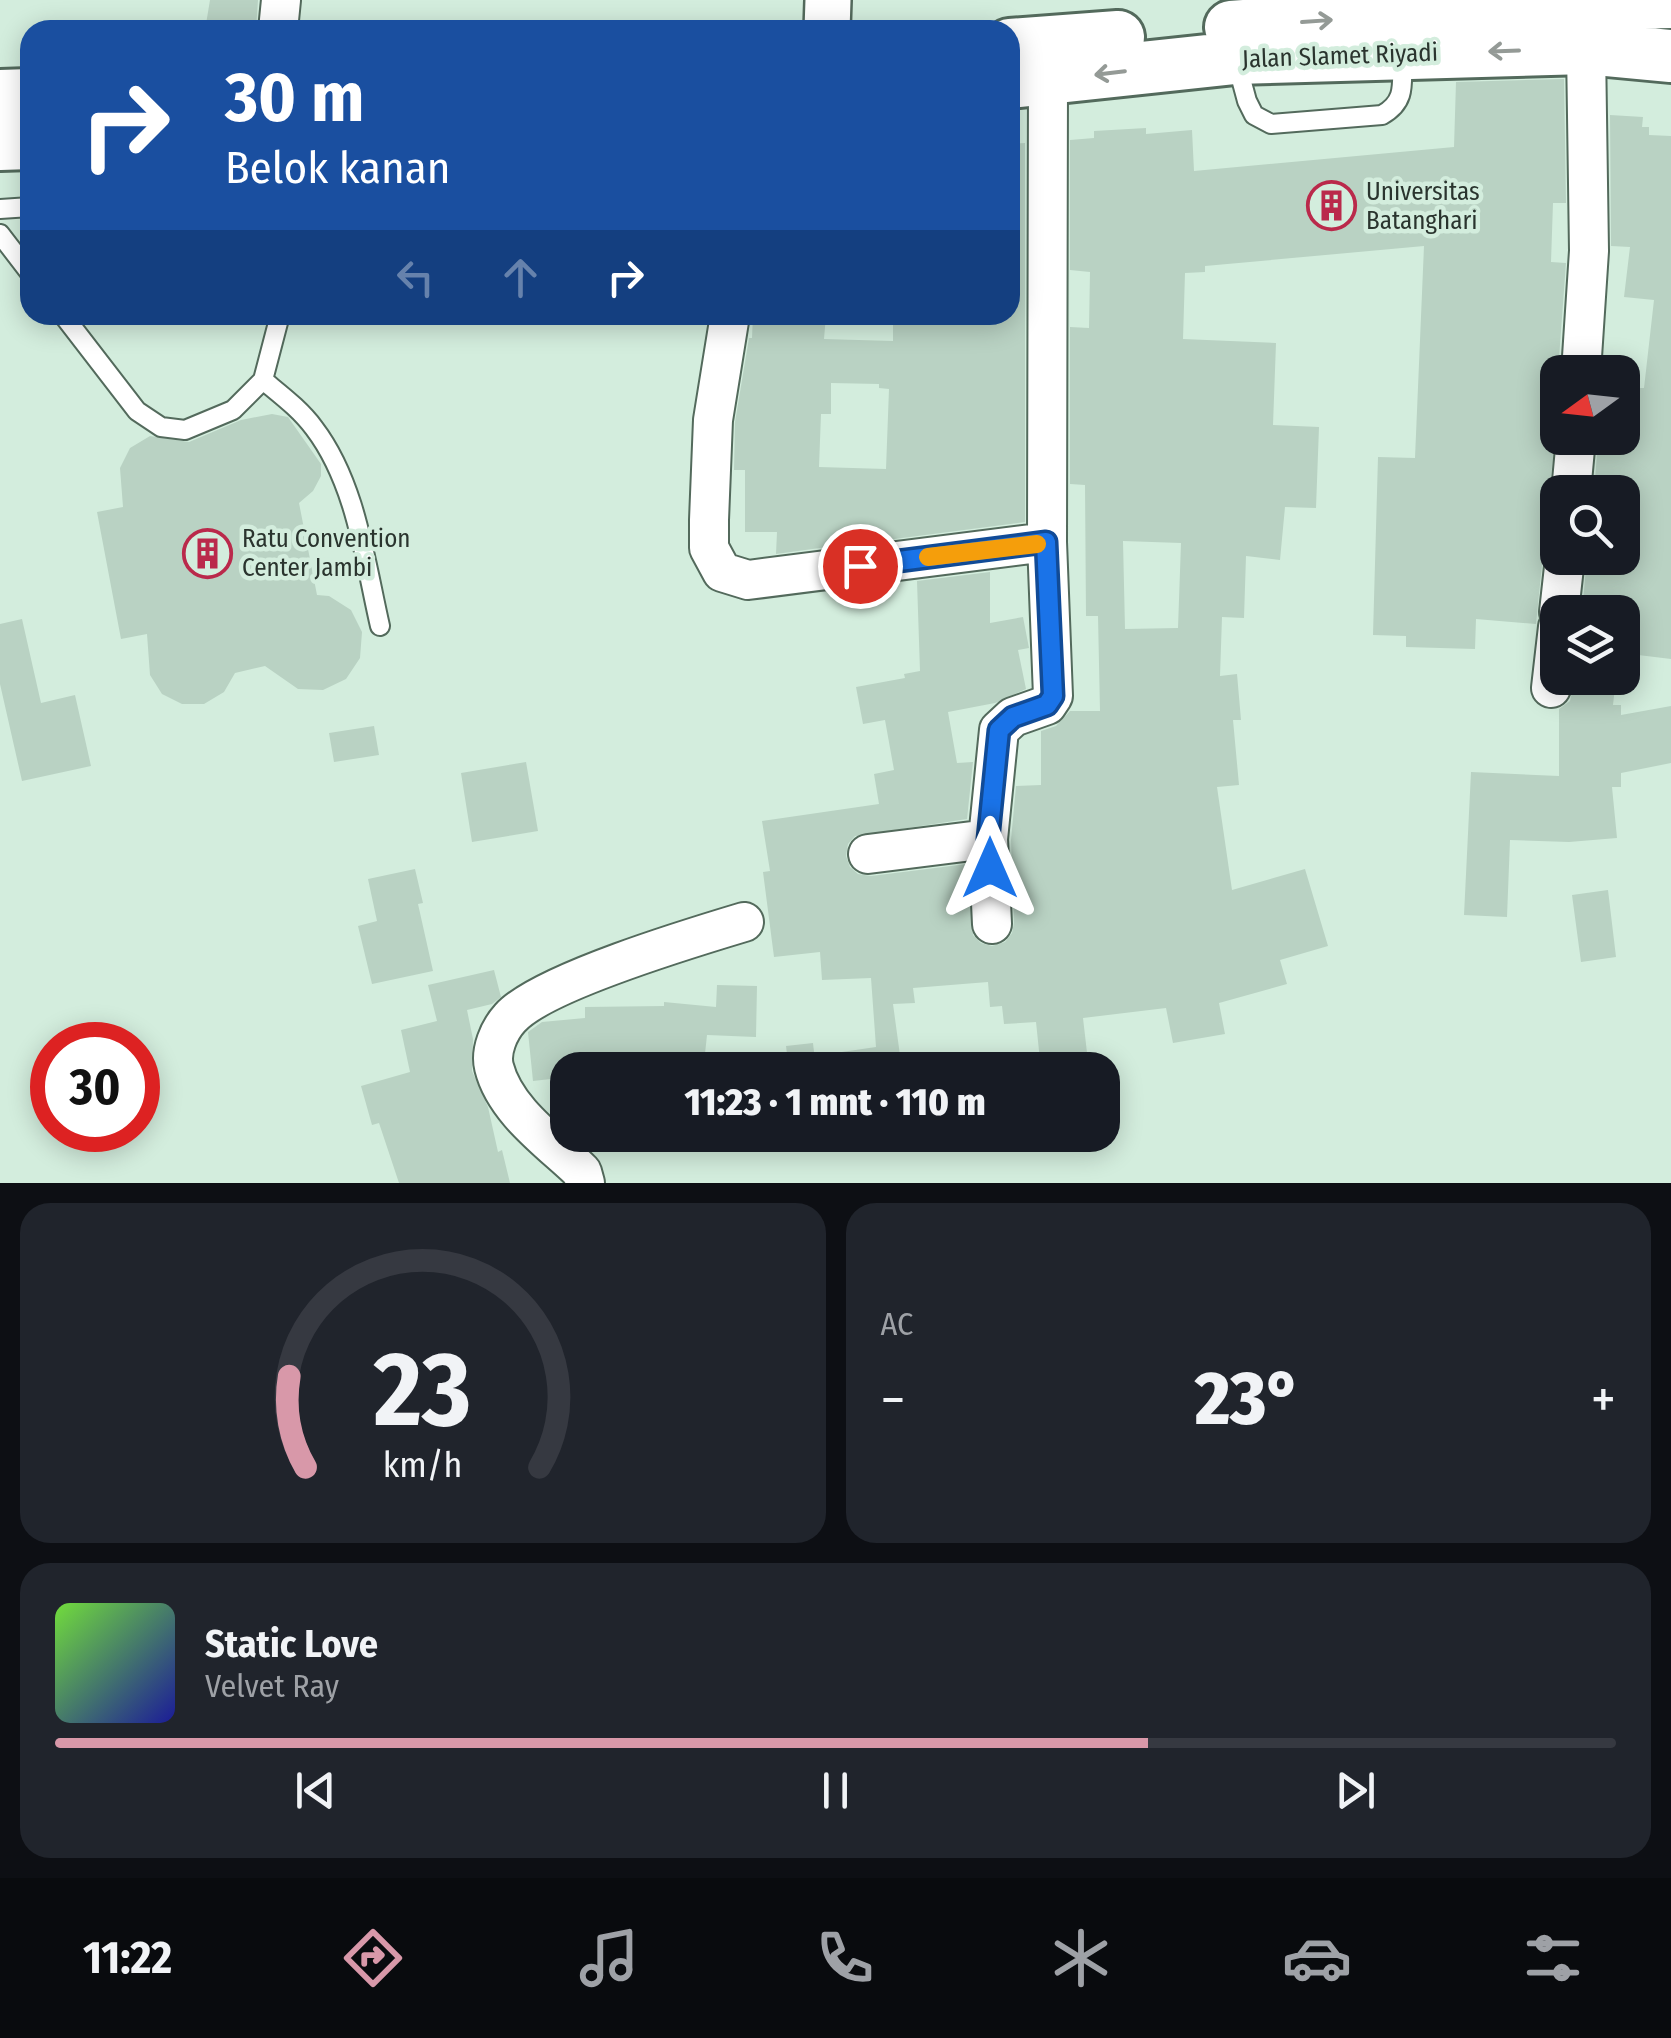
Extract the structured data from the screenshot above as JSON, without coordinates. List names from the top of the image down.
{
  "streets": {
    "main road": ["Jalan Slamet Riyadi"]
  },
  "places": {
    "building": ["Universitas Batanghari", "Ratu Convention Center Jambi"]
  },
  "north": "left",
  "page": {
    "turn": ["30 m", "Belok kanan"],
    "limit": "30",
    "trip": "11:23 · 1 mnt · 110 m",
    "tile": "AC",
    "heat": ["−", "23°", "+"],
    "song": ["Static Love", "Velvet Ray"],
    "tabs": "11:22",
    "gauge": ["23", "km/h"]
  }
}
